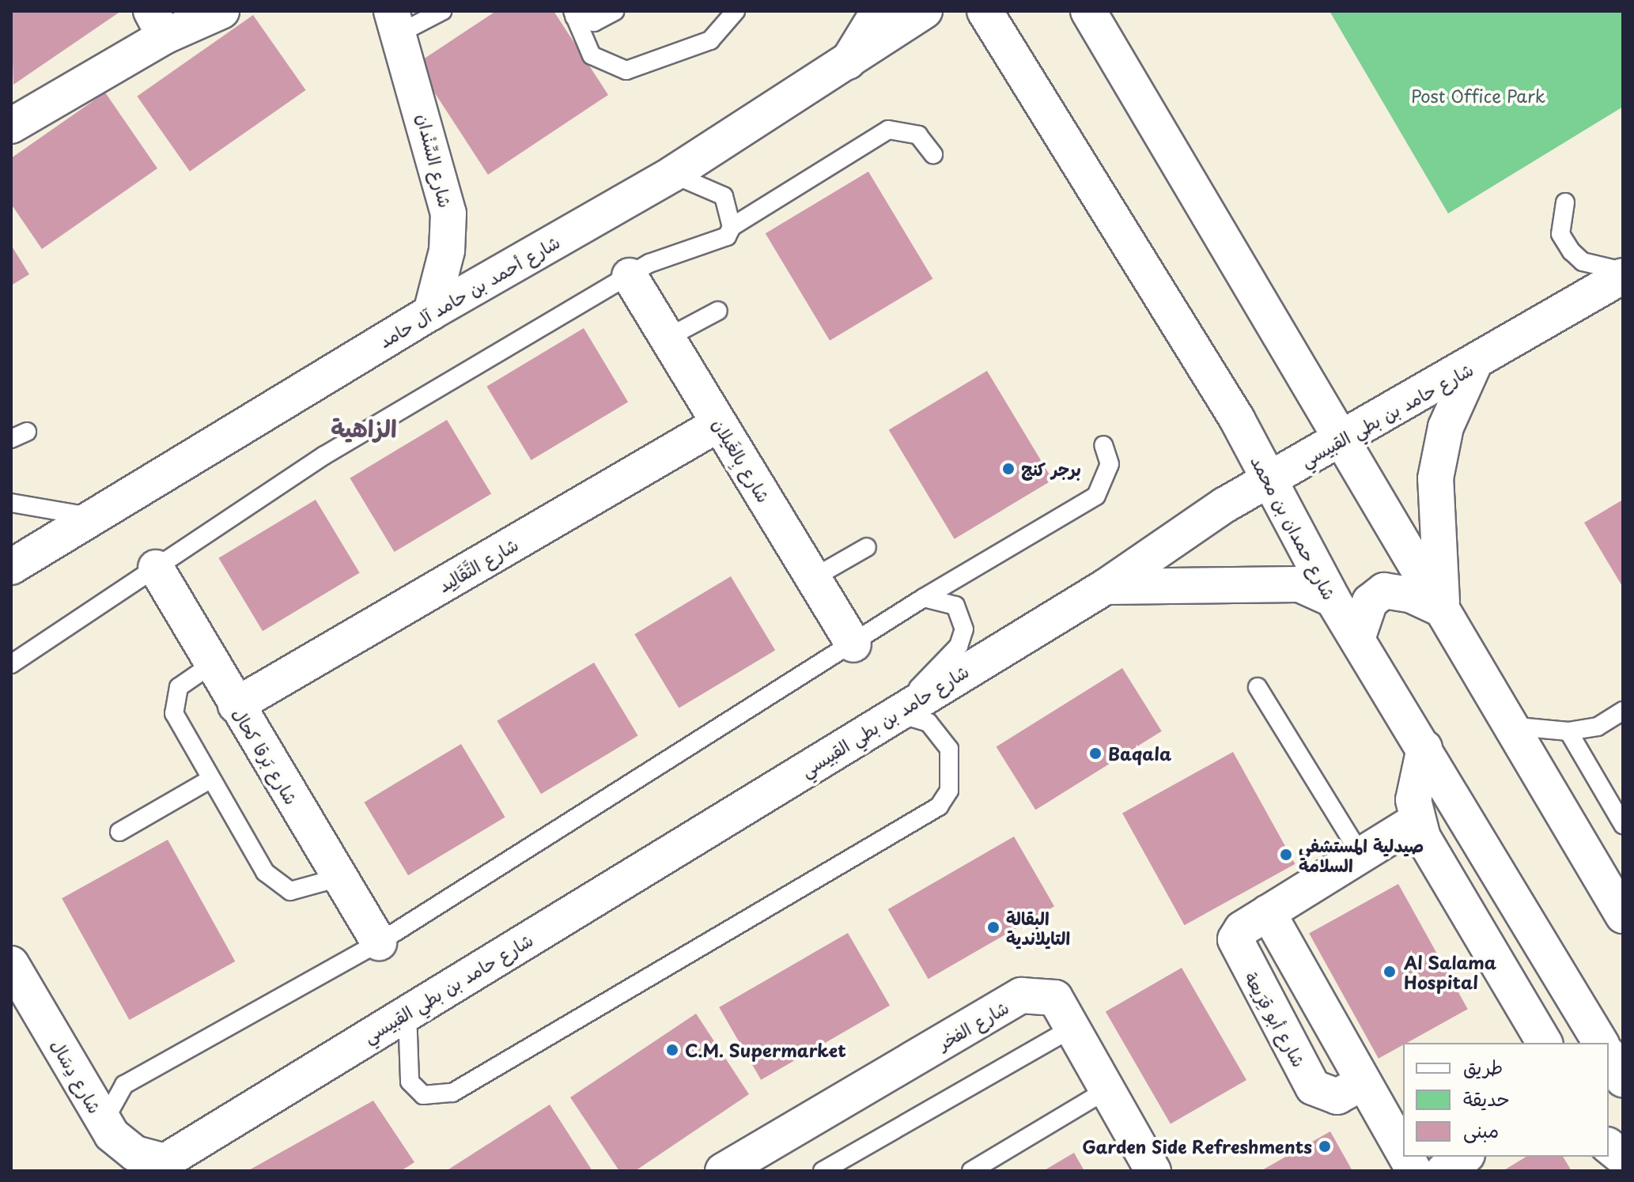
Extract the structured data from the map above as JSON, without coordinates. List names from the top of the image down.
{
  "streets": {
    "main road": [
      "شارع السِّنْدان",
      "شارع أحمد بن حامد آل حامد",
      "شارع حامد بن بطي القبيسي",
      "شارع بِالغَيلان",
      "شارع حمدان بن محمد",
      "شارع التَّقَالِيد",
      "شارع بَرقا كحال",
      "شارع أبو قِرَيعة",
      "شارع الفخر",
      "شارع دِسَال"
    ]
  },
  "crossings": [
    ["شارع السِّنْدان", "شارع أحمد بن حامد آل حامد"],
    ["شارع حامد بن بطي القبيسي", "شارع حمدان بن محمد"],
    ["شارع حامد بن بطي القبيسي", "شارع دِسَال"],
    ["شارع بِالغَيلان", "شارع التَّقَالِيد"],
    ["شارع التَّقَالِيد", "شارع بَرقا كحال"]
  ],
  "districts": ["الزاهية"],
  "parks": ["Post Office Park"],
  "places": [
    "برجر كنج",
    "Baqala",
    "صيدلية المستشفى السلامة",
    "البقالة التايلاندية",
    "Al Salama Hospital",
    "C.M. Supermarket",
    "Garden Side Refreshments"
  ],
  "legend": ["طريق", "حديقة", "مبنى"]
}
